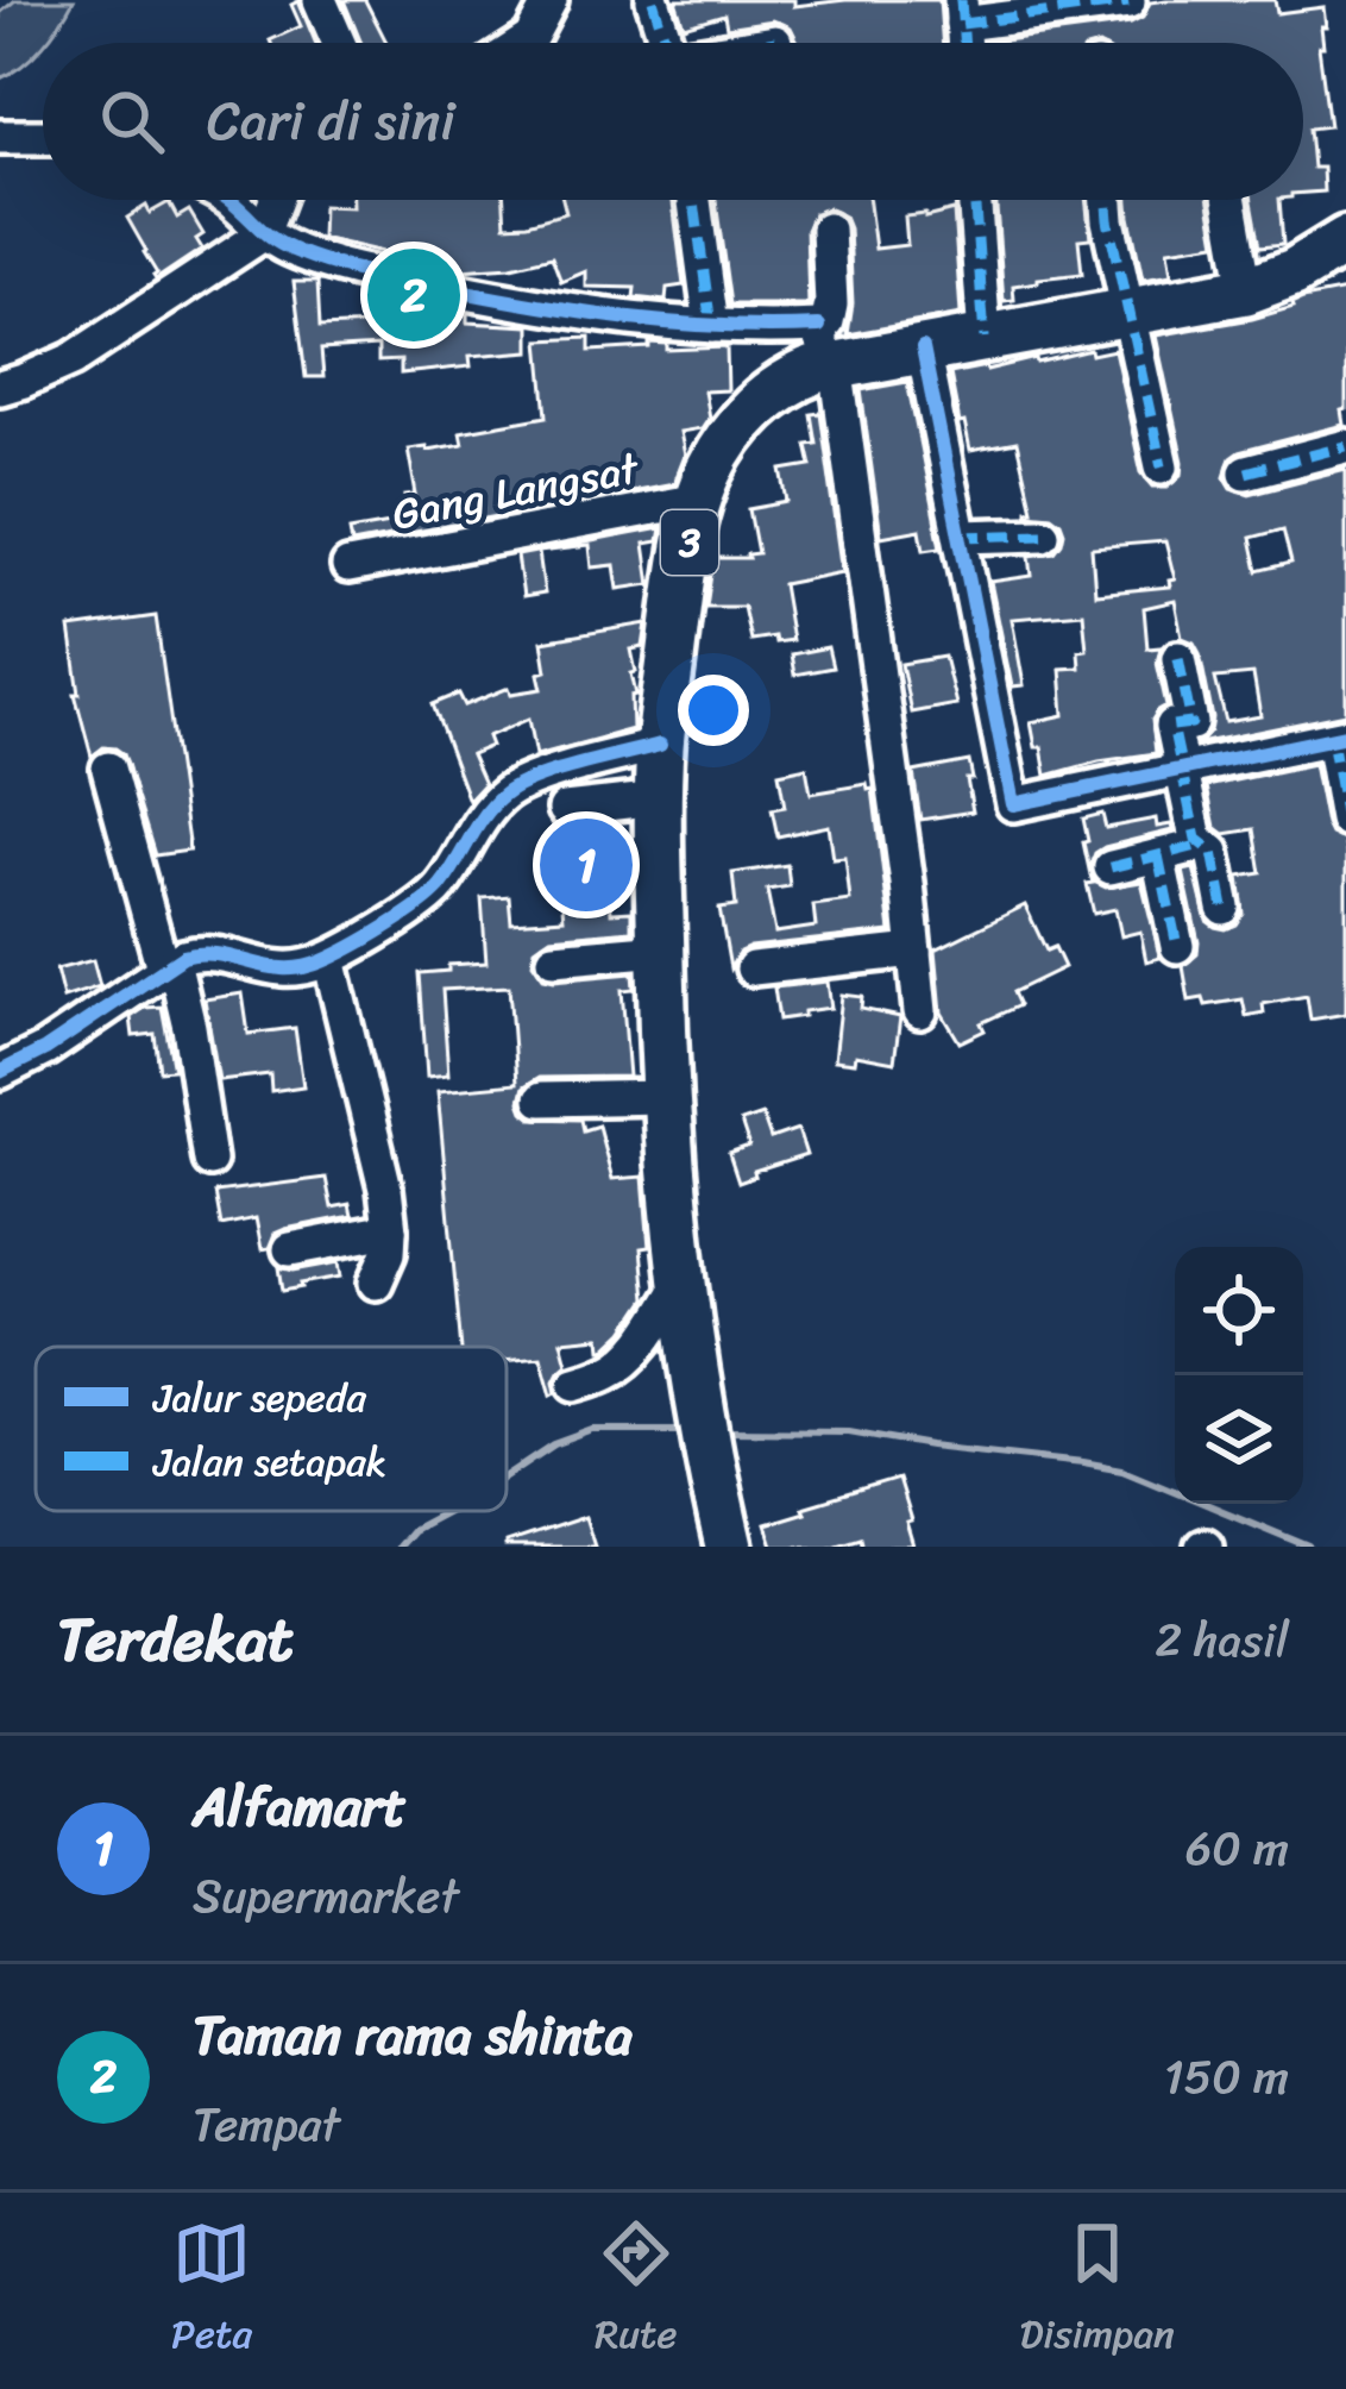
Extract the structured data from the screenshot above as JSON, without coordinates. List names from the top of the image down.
{
  "streets": {
    "highway": ["3"],
    "street": ["Gang Langsat"]
  },
  "crossings": [
    ["Gang Langsat", "3"]
  ],
  "legend": ["Jalur sepeda", "Jalan setapak"],
  "page": {
    "search": "Cari di sini",
    "pins": ["2", "1"],
    "heading": ["Terdekat", "2 hasil"],
    "list": [
      {
        "mark": "1",
        "name": "Alfamart",
        "note": "Supermarket",
        "value": "60 m"
      },
      {
        "mark": "2",
        "name": "Taman rama shinta",
        "note": "Tempat",
        "value": "150 m"
      }
    ],
    "nav": ["Peta", "Rute", "Disimpan"]
  }
}
